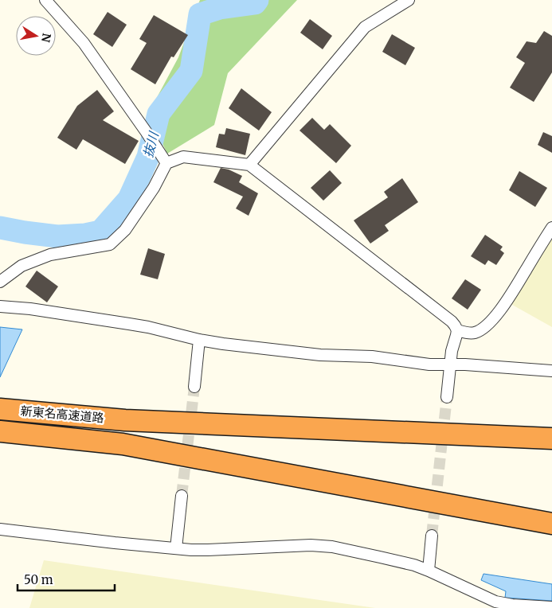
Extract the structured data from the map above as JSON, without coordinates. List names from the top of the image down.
{
  "streets": {
    "highway": ["新東名高速道路"]
  },
  "water": ["抜川"],
  "scale_bar": "50 m",
  "north": "right"
}
